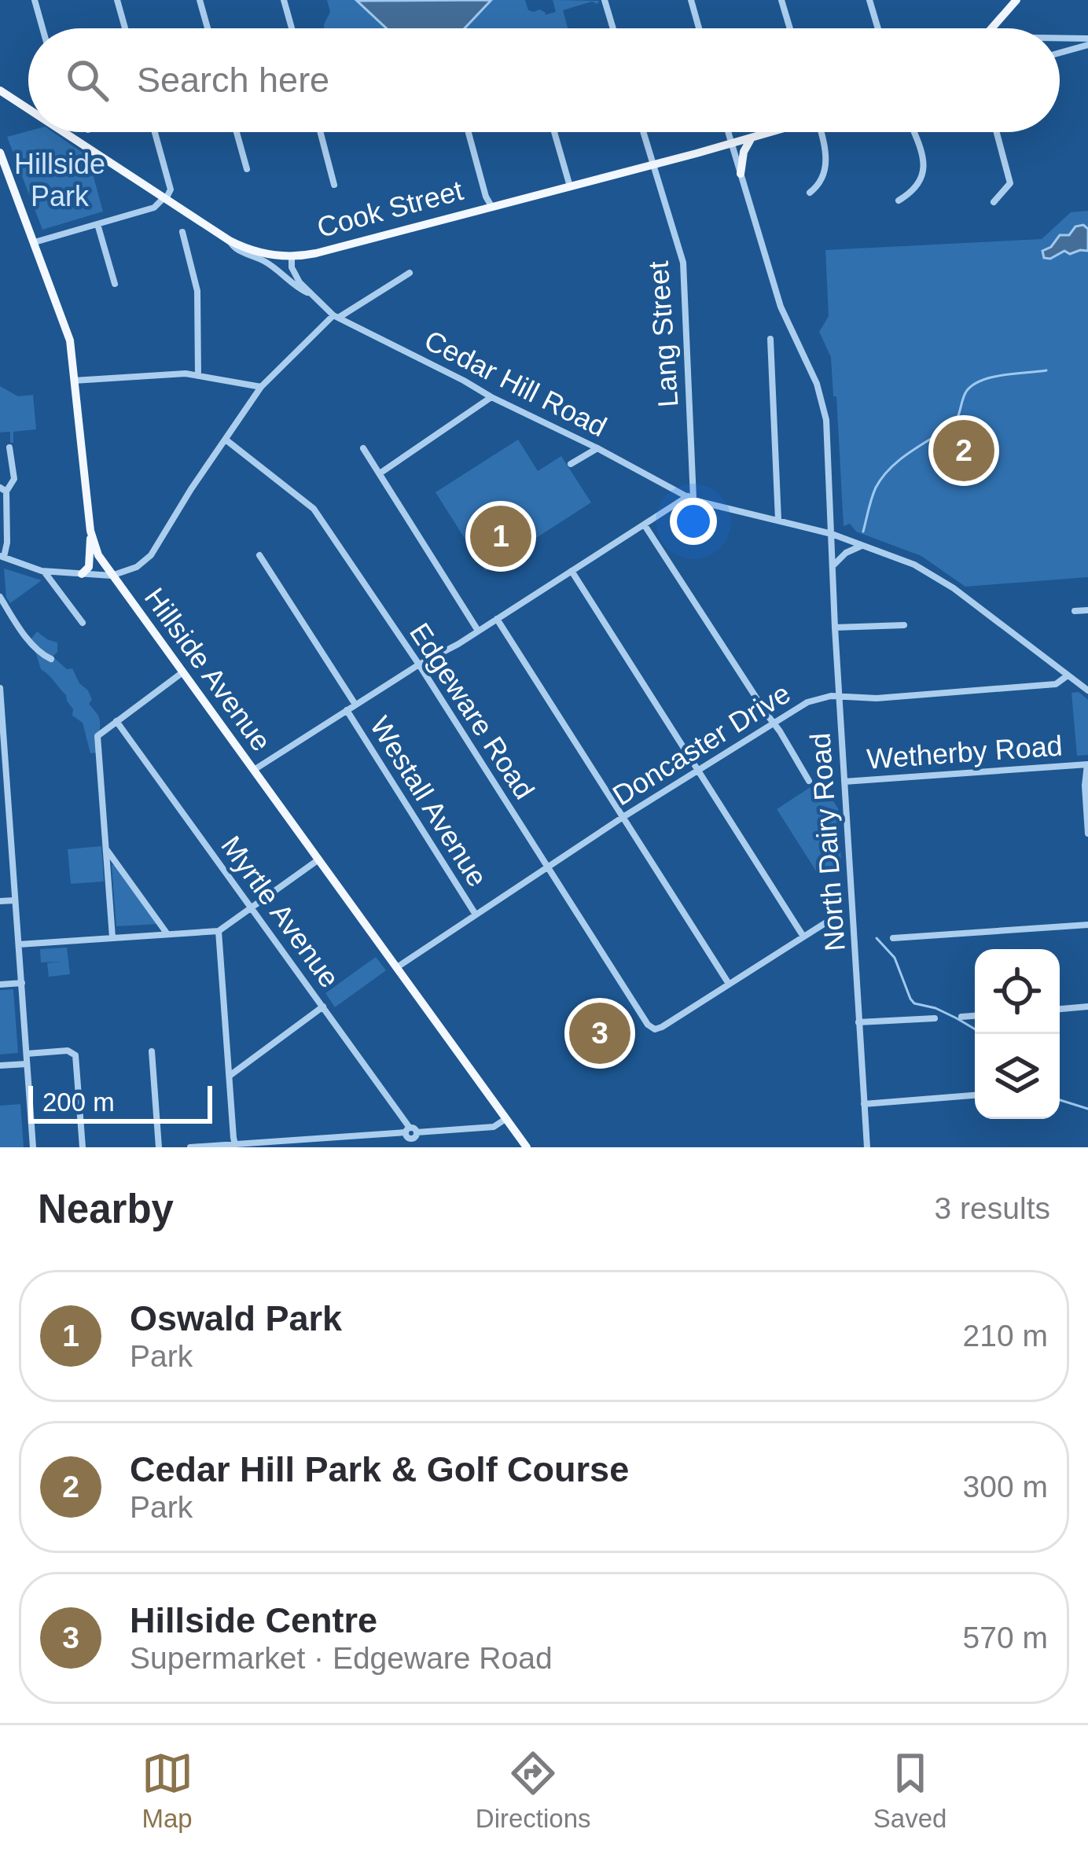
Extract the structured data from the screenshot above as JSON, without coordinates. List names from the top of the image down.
{
  "streets": {
    "main road": ["Cook Street", "Hillside Avenue"],
    "street": [
      "Lang Street",
      "Cedar Hill Road",
      "Edgeware Road",
      "Doncaster Drive",
      "Wetherby Road",
      "Westall Avenue",
      "North Dairy Road",
      "Myrtle Avenue"
    ]
  },
  "crossings": [
    ["Cook Street", "Lang Street"],
    ["Cook Street", "Cedar Hill Road"],
    ["Cook Street", "North Dairy Road"],
    ["Lang Street", "Cedar Hill Road"],
    ["Cedar Hill Road", "Doncaster Drive"],
    ["Cedar Hill Road", "North Dairy Road"],
    ["Hillside Avenue", "Doncaster Drive"],
    ["Edgeware Road", "Doncaster Drive"],
    ["Doncaster Drive", "Westall Avenue"],
    ["Doncaster Drive", "North Dairy Road"],
    ["Wetherby Road", "North Dairy Road"]
  ],
  "parks": ["Hillside Park"],
  "scale_bar": "200 m",
  "page": {
    "search": "Search here",
    "pins": ["2", "1", "3"],
    "scale": "200 m",
    "heading": ["Nearby", "3 results"],
    "list": [
      {
        "mark": "1",
        "name": "Oswald Park",
        "note": "Park",
        "value": "210 m"
      },
      {
        "mark": "2",
        "name": "Cedar Hill Park & Golf Course",
        "note": "Park",
        "value": "300 m"
      },
      {
        "mark": "3",
        "name": "Hillside Centre",
        "note": "Supermarket · Edgeware Road",
        "value": "570 m"
      }
    ],
    "nav": ["Map", "Directions", "Saved"]
  }
}
